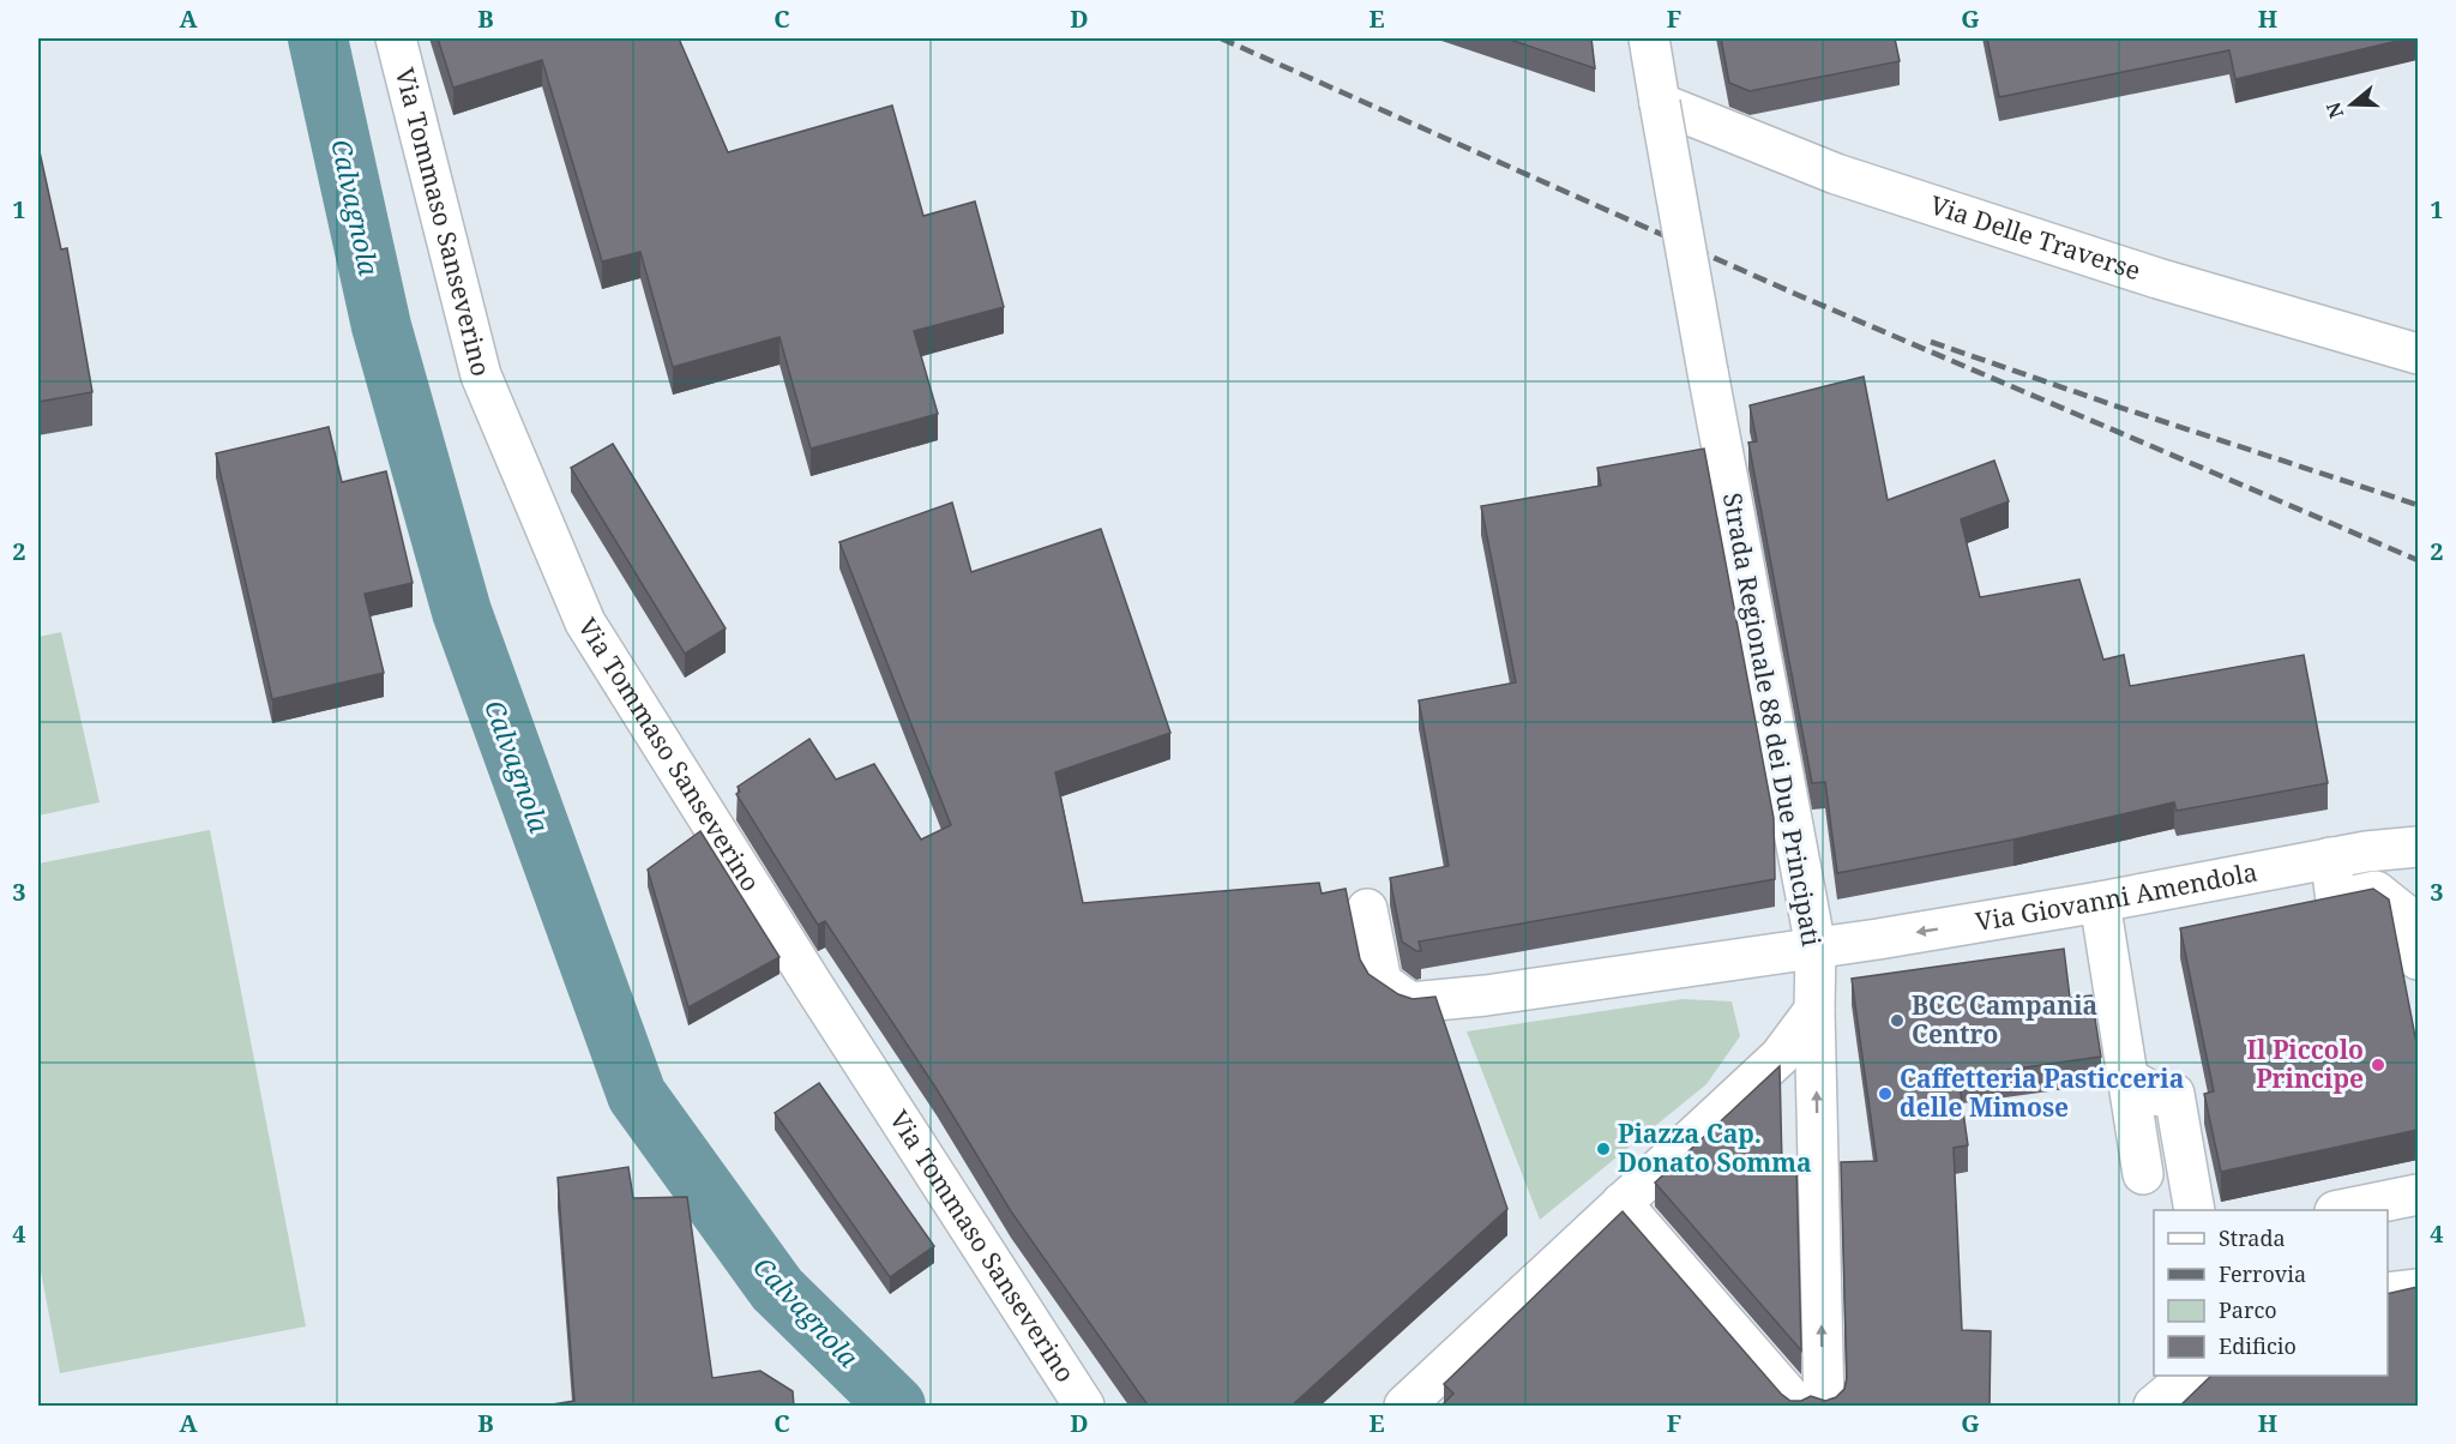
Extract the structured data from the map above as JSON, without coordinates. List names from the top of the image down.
{
  "streets": {
    "street": [
      "Via Tommaso Sanseverino",
      "Via Delle Traverse",
      "Strada Regionale 88 dei Due Principati",
      "Via Giovanni Amendola"
    ]
  },
  "crossings": [
    ["Via Delle Traverse", "Strada Regionale 88 dei Due Principati"],
    ["Strada Regionale 88 dei Due Principati", "Via Giovanni Amendola"]
  ],
  "water": ["Calvagnola"],
  "places": [
    "BCC Campania Centro",
    "Il Piccolo Principe",
    "Caffetteria Pasticceria delle Mimose",
    "Piazza Cap. Donato Somma"
  ],
  "legend": [
    "Strada",
    "Ferrovia",
    "Parco",
    "Edificio"
  ],
  "north": "left",
  "grid": {
    "columns": [
      "A",
      "B",
      "C",
      "D",
      "E",
      "F",
      "G",
      "H"
    ],
    "rows": [
      "1",
      "2",
      "3",
      "4"
    ]
  }
}
